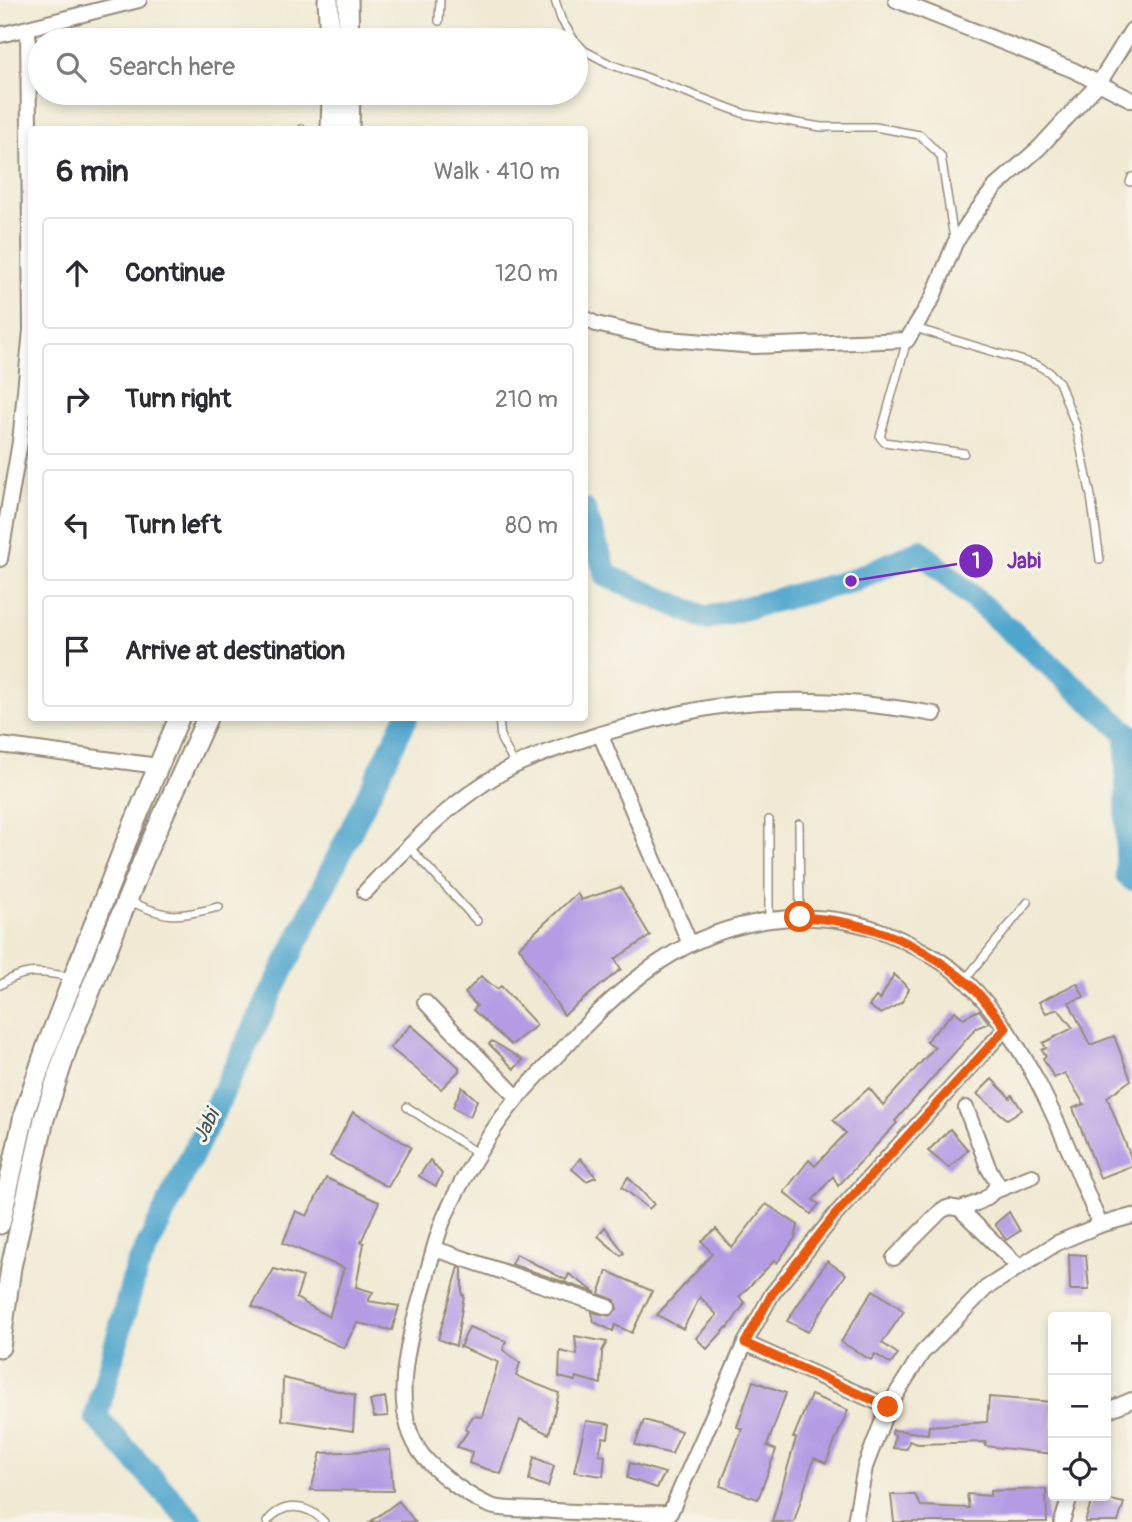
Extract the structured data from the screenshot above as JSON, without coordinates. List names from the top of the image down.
{
  "water": ["Jabi"],
  "places": ["Jabi"],
  "page": {
    "search": "Search here",
    "heading": ["6 min", "Walk · 410 m"],
    "list": [
      ["Continue", "120 m"],
      ["Turn right", "210 m"],
      ["Turn left", "80 m"],
      "Arrive at destination"
    ],
    "map_buttons": ["+", "−"]
  }
}
